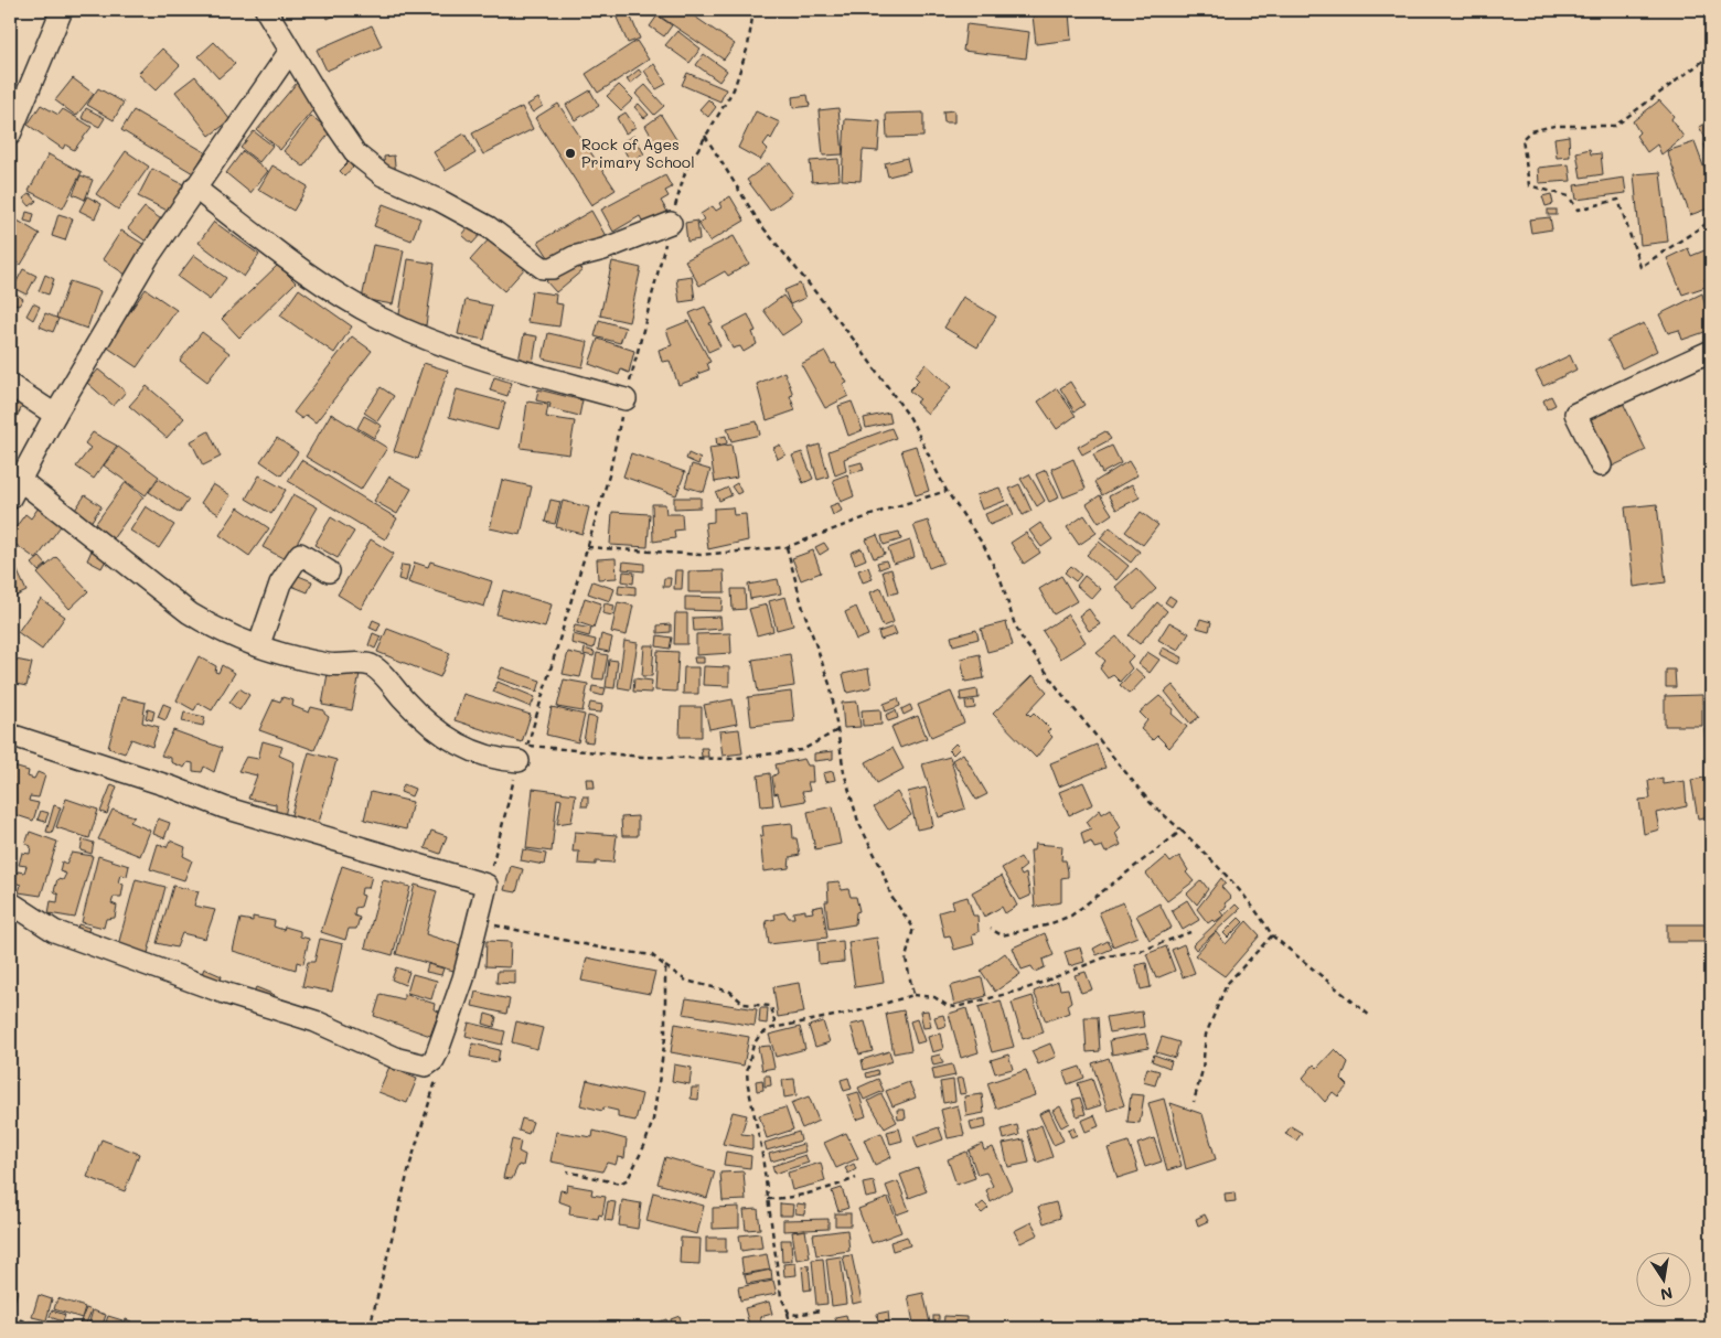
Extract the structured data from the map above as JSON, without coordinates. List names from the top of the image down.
{
  "places": ["Rock of Ages Primary School"],
  "north": "bottom"
}
